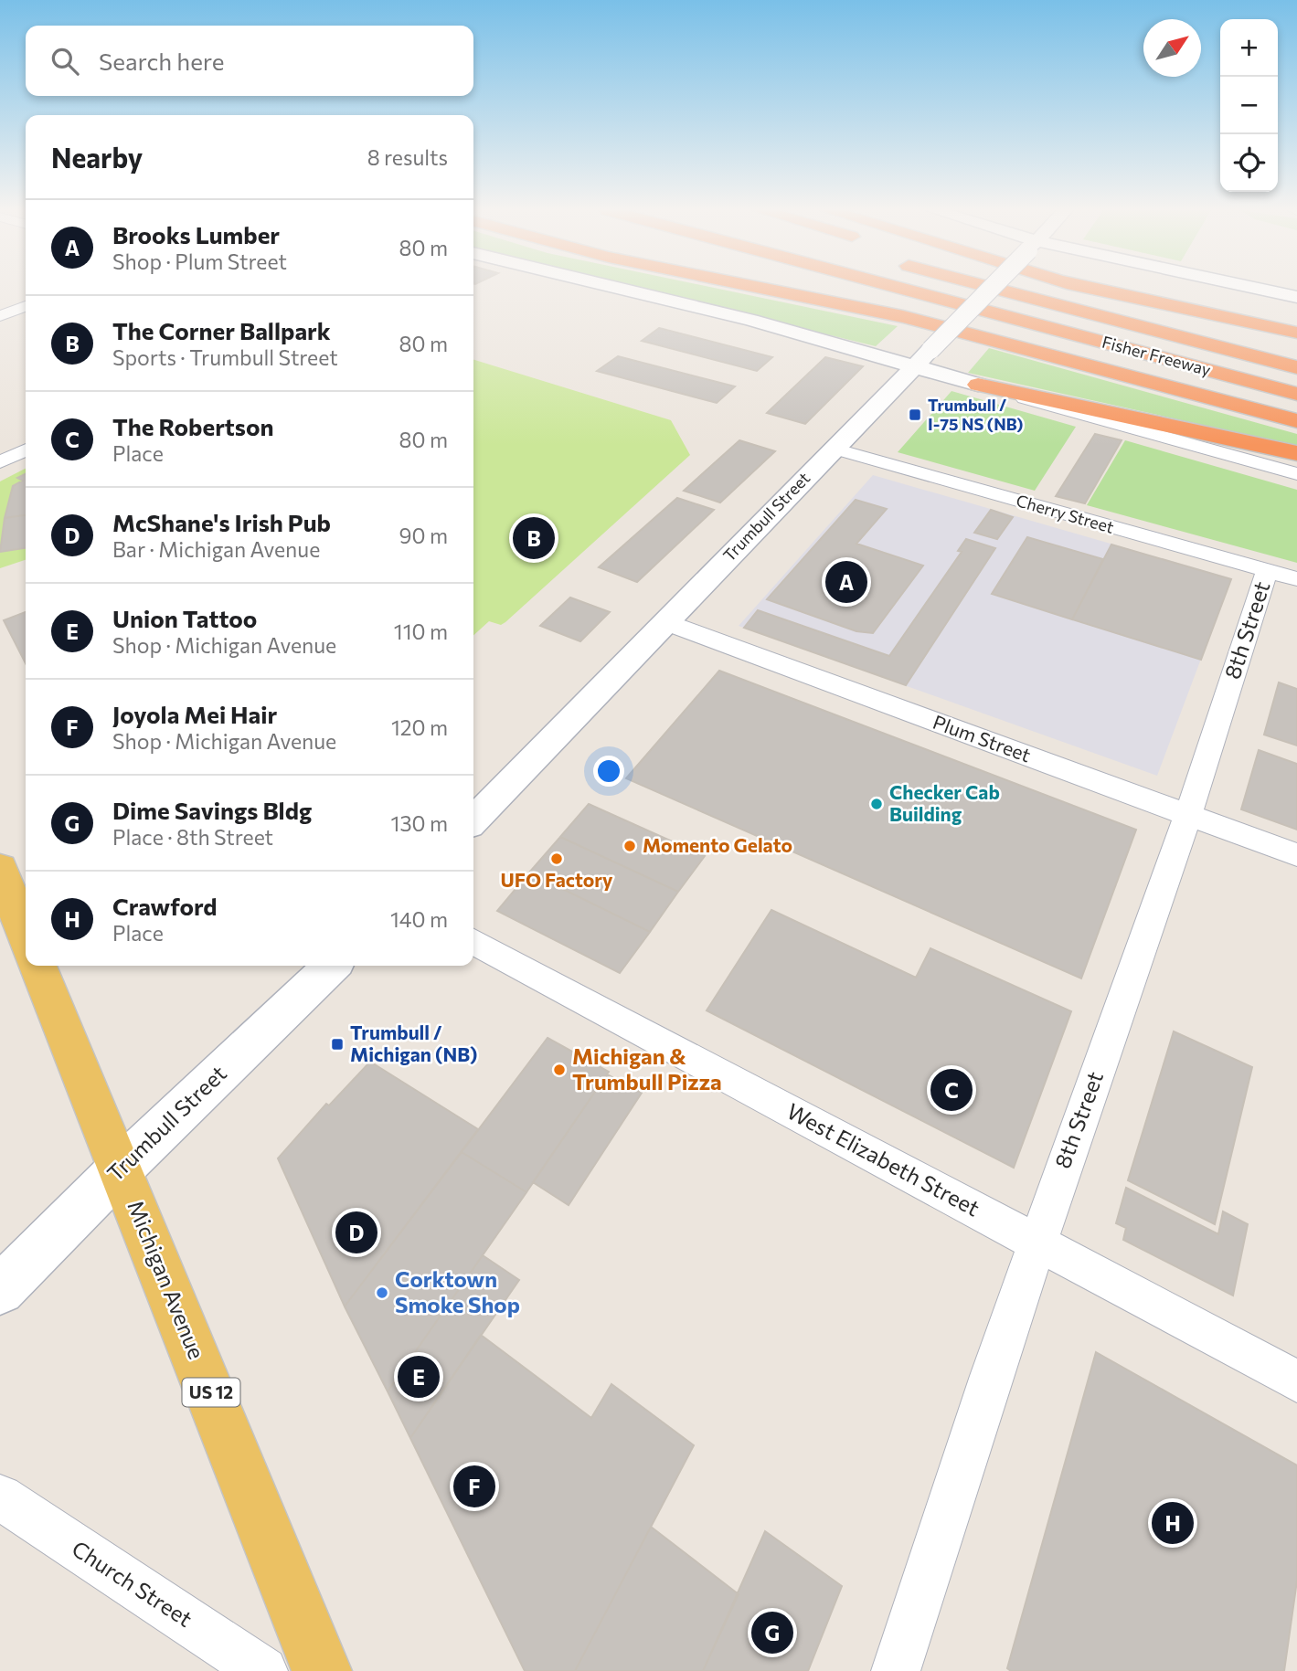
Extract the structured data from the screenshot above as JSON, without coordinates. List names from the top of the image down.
{
  "streets": {
    "highway": ["Fisher Freeway"],
    "main road": ["Michigan Avenue", "US 12"],
    "street": [
      "Cherry Street",
      "Trumbull Street",
      "8th Street",
      "Plum Street",
      "West Elizabeth Street",
      "Church Street"
    ]
  },
  "crossings": [
    ["Cherry Street", "Trumbull Street"],
    ["Cherry Street", "8th Street"],
    ["Trumbull Street", "Plum Street"],
    ["Trumbull Street", "Michigan Avenue"],
    ["8th Street", "Plum Street"],
    ["8th Street", "West Elizabeth Street"]
  ],
  "places": {
    "transit": ["Trumbull / I-75 NS (NB)", "Trumbull / Michigan (NB)"],
    "other": [
      "Checker Cab Building",
      "Momento Gelato",
      "UFO Factory",
      "Michigan & Trumbull Pizza",
      "Corktown Smoke Shop"
    ]
  },
  "north": "top right",
  "page": {
    "map_buttons": ["+", "−"],
    "search": "Search here",
    "heading": ["Nearby", "8 results"],
    "list": [
      {
        "mark": "A",
        "name": "Brooks Lumber",
        "note": "Shop · Plum Street",
        "value": "80 m"
      },
      {
        "mark": "B",
        "name": "The Corner Ballpark",
        "note": "Sports · Trumbull Street",
        "value": "80 m"
      },
      {
        "mark": "C",
        "name": "The Robertson",
        "note": "Place",
        "value": "80 m"
      },
      {
        "mark": "D",
        "name": "McShane's Irish Pub",
        "note": "Bar · Michigan Avenue",
        "value": "90 m"
      },
      {
        "mark": "E",
        "name": "Union Tattoo",
        "note": "Shop · Michigan Avenue",
        "value": "110 m"
      },
      {
        "mark": "F",
        "name": "Joyola Mei Hair",
        "note": "Shop · Michigan Avenue",
        "value": "120 m"
      },
      {
        "mark": "G",
        "name": "Dime Savings Bldg",
        "note": "Place · 8th Street",
        "value": "130 m"
      },
      {
        "mark": "H",
        "name": "Crawford",
        "note": "Place",
        "value": "140 m"
      }
    ],
    "pins": [
      "B",
      "A",
      "C",
      "D",
      "E",
      "F",
      "H",
      "G"
    ]
  }
}
